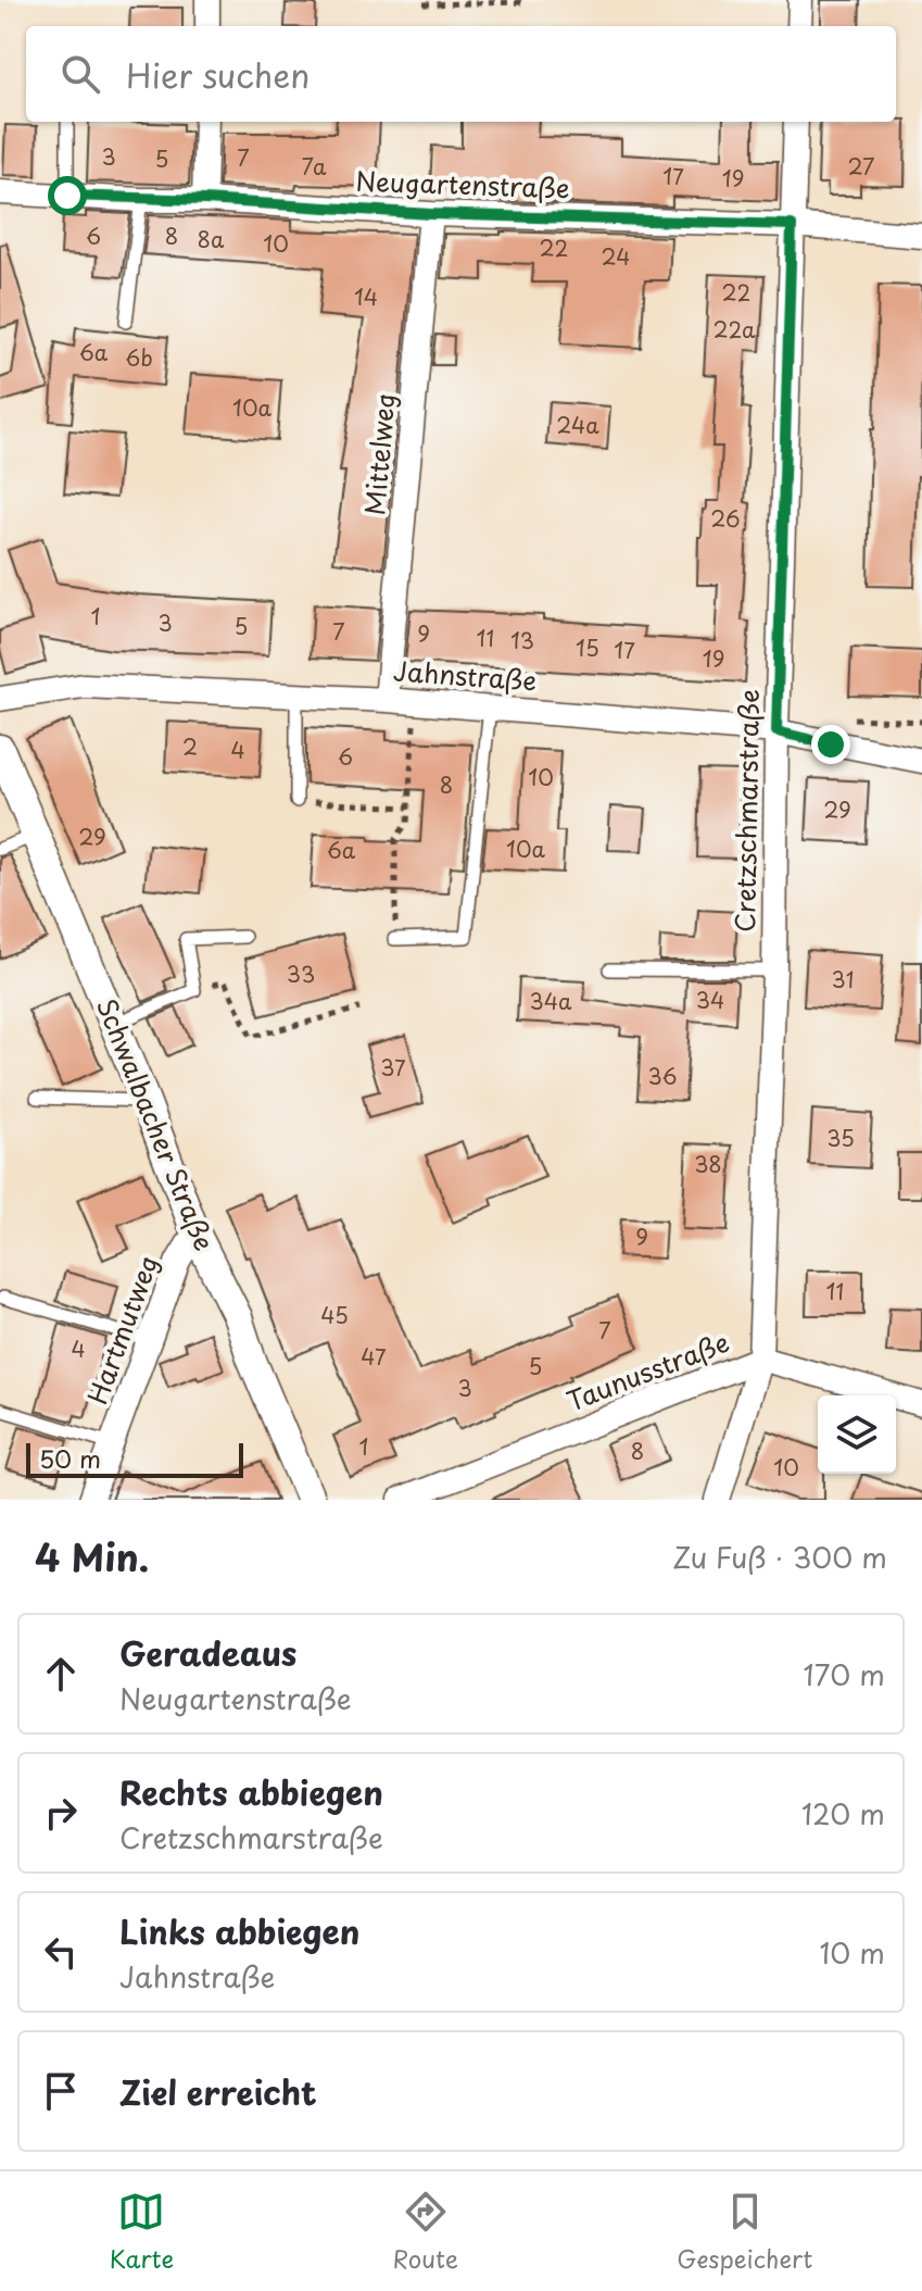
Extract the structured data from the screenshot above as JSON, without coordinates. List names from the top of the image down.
{
  "streets": {
    "street": [
      "Neugartenstraße",
      "Mittelweg",
      "Jahnstraße",
      "Cretzschmarstraße",
      "Schwalbacher Straße",
      "Hartmutweg",
      "Taunusstraße"
    ]
  },
  "crossings": [
    ["Neugartenstraße", "Mittelweg"],
    ["Neugartenstraße", "Cretzschmarstraße"],
    ["Mittelweg", "Jahnstraße"],
    ["Jahnstraße", "Cretzschmarstraße"],
    ["Cretzschmarstraße", "Taunusstraße"],
    ["Schwalbacher Straße", "Hartmutweg"]
  ],
  "house_numbers": [
    "3",
    "7",
    "5",
    "7a",
    "27",
    "17",
    "19",
    "6",
    "8",
    "8a",
    "10",
    "22",
    "24",
    "22",
    "14",
    "22a",
    "6a",
    "6b",
    "10a",
    "24a",
    "26",
    "1",
    "3",
    "5",
    "7",
    "9",
    "11",
    "13",
    "15",
    "17",
    "19",
    "2",
    "4",
    "6",
    "10",
    "8",
    "29",
    "29",
    "10a",
    "6a",
    "33",
    "31",
    "34",
    "34a",
    "37",
    "36",
    "35",
    "38",
    "9",
    "11",
    "45",
    "7",
    "4",
    "47",
    "5",
    "3",
    "1",
    "8",
    "10"
  ],
  "scale_bar": "50 m",
  "page": {
    "search": "Hier suchen",
    "scale": "50 m",
    "heading": ["4 Min.", "Zu Fuß · 300 m"],
    "list": [
      ["Geradeaus", "Neugartenstraße", "170 m"],
      ["Rechts abbiegen", "Cretzschmarstraße", "120 m"],
      ["Links abbiegen", "Jahnstraße", "10 m"],
      "Ziel erreicht"
    ],
    "nav": ["Karte", "Route", "Gespeichert"]
  }
}
